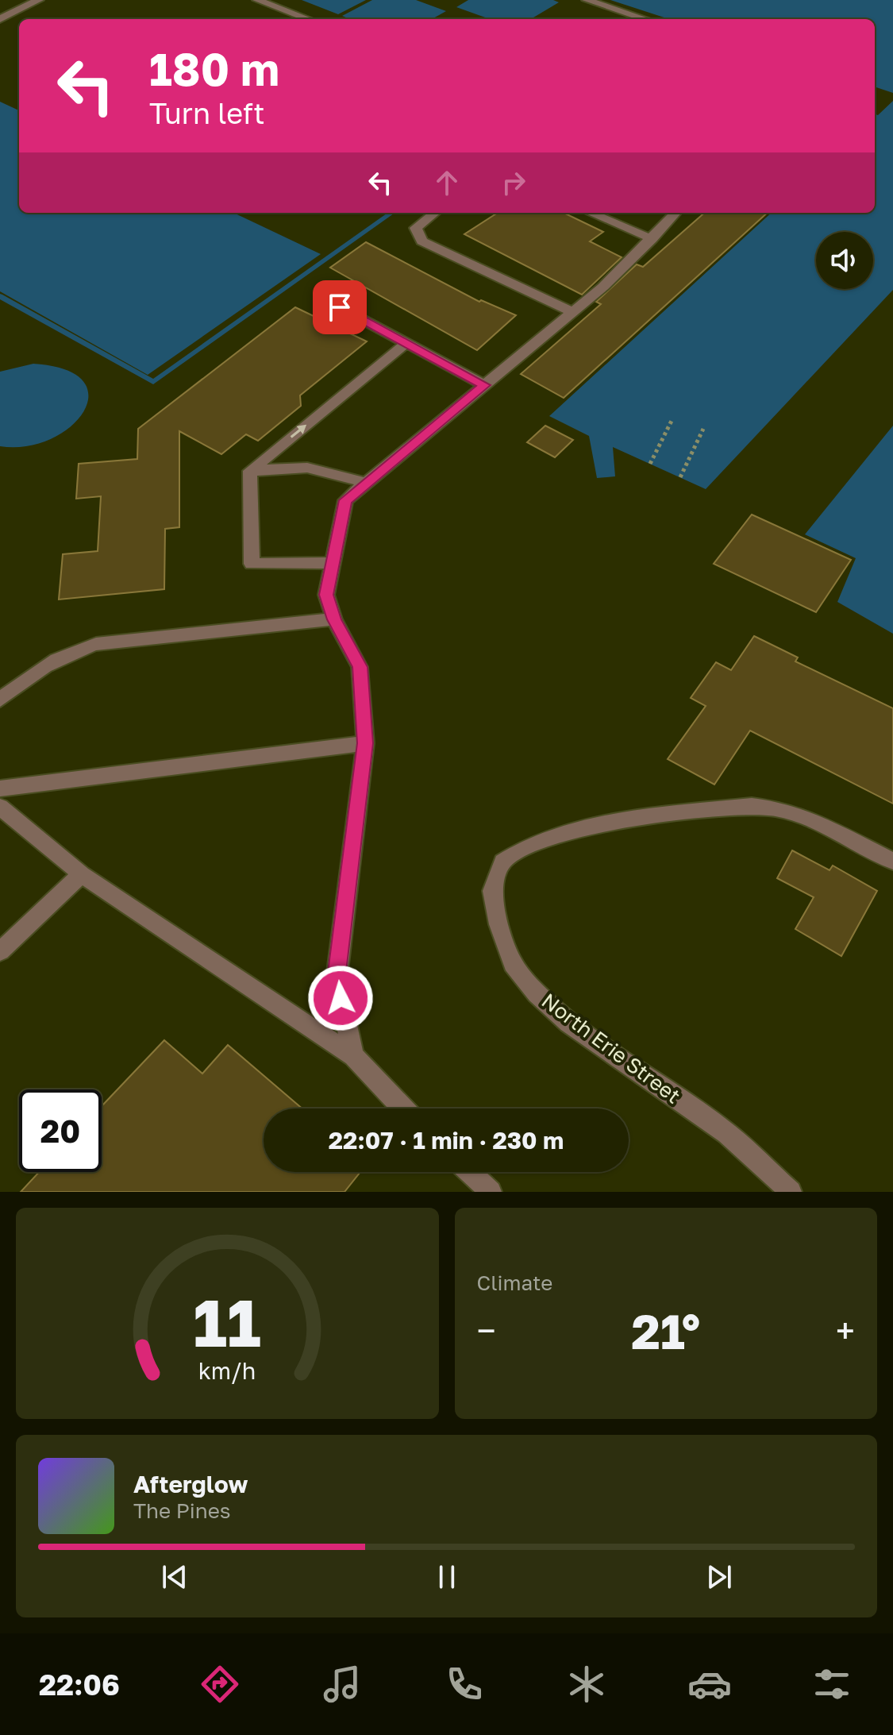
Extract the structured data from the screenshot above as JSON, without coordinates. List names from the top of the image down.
{
  "streets": {
    "street": ["North Erie Street"]
  },
  "page": {
    "turn": ["180 m", "Turn left"],
    "limit": "20",
    "trip": "22:07 · 1 min · 230 m",
    "tile": "Climate",
    "heat": ["−", "21°", "+"],
    "song": ["Afterglow", "The Pines"],
    "tabs": "22:06",
    "gauge": ["11", "km/h"]
  }
}
